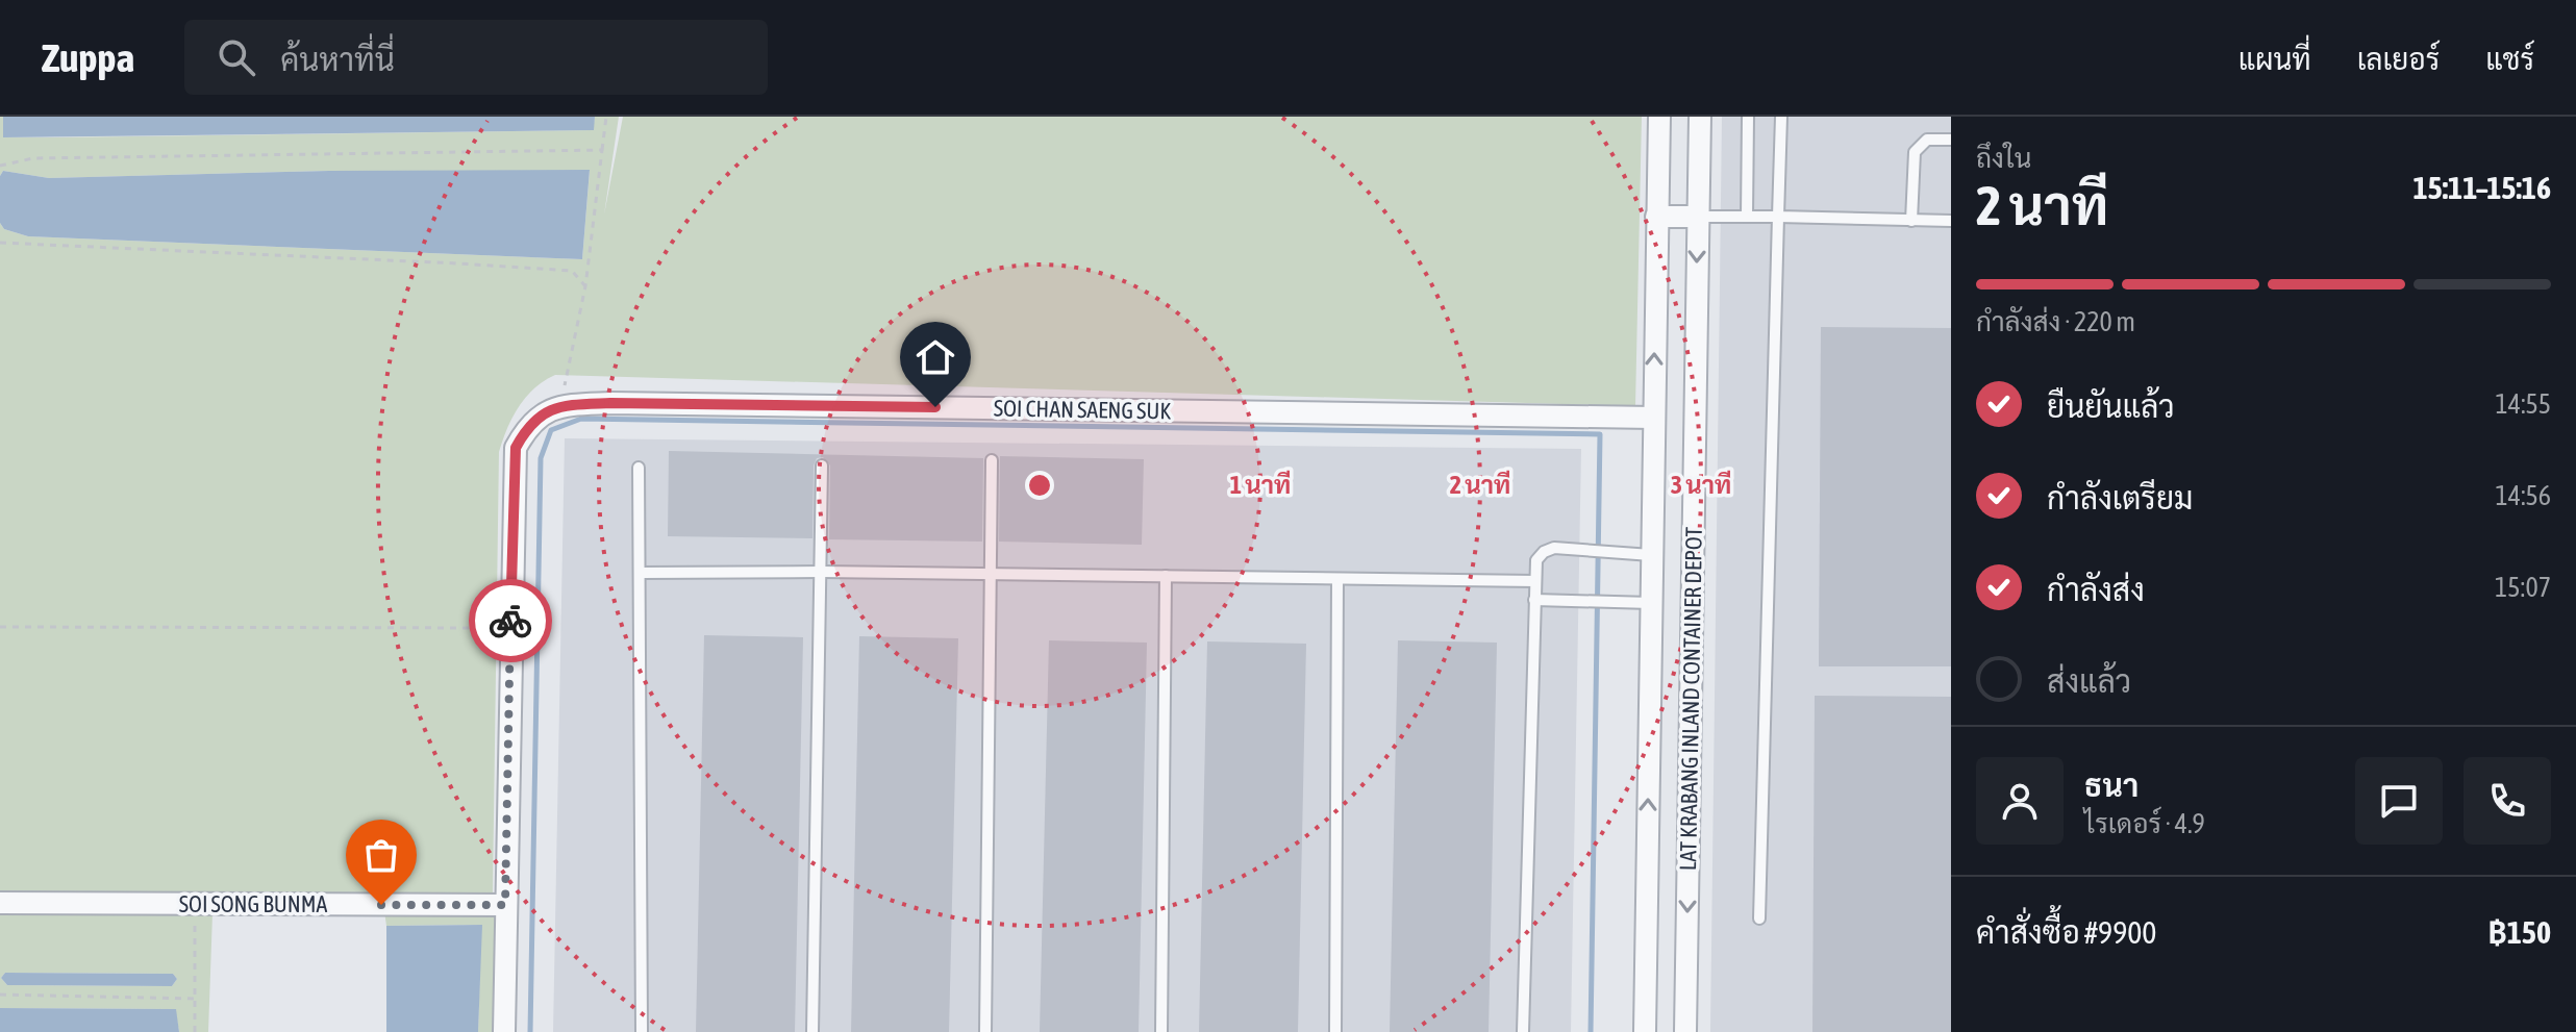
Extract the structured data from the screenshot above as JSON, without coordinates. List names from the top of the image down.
{
  "streets": {
    "street": ["SOI CHAN SAENG SUK", "LAT KRABANG INLAND CONTAINER DEPOT", "SOI SONG BUNMA"]
  },
  "crossings": [
    ["SOI CHAN SAENG SUK", "LAT KRABANG INLAND CONTAINER DEPOT"]
  ],
  "page": {
    "header": "Zuppa",
    "search": "ค้นหาที่นี่",
    "nav": ["แผนที่", "เลเยอร์", "แชร์"],
    "heading": ["2 นาที", "ถึงใน", "15:11–15:16"],
    "panel": [
      "ธนา",
      "ไรเดอร์ · 4.9",
      "คำสั่งซื้อ #9900",
      "฿150"
    ],
    "bar": "กำลังส่ง · 220 m",
    "list": [
      ["ยืนยันแล้ว", "14:55"],
      ["กำลังเตรียม", "14:56"],
      ["กำลังส่ง", "15:07"],
      "ส่งแล้ว"
    ]
  },
  "rings": ["1 นาที", "2 นาที", "3 นาที"]
}
